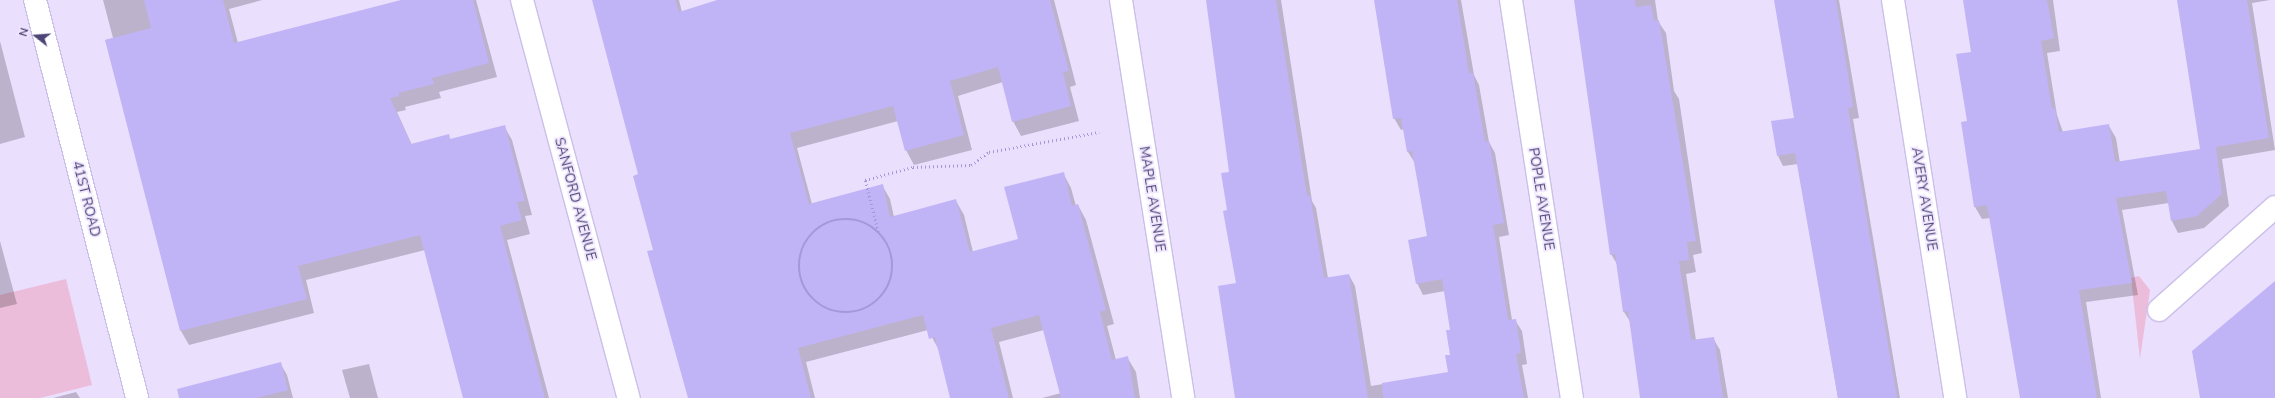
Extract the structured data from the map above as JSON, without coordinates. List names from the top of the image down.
{
  "streets": {
    "street": [
      "41ST ROAD",
      "SANFORD AVENUE",
      "MAPLE AVENUE",
      "POPLE AVENUE",
      "AVERY AVENUE"
    ]
  },
  "north": "left"
}
